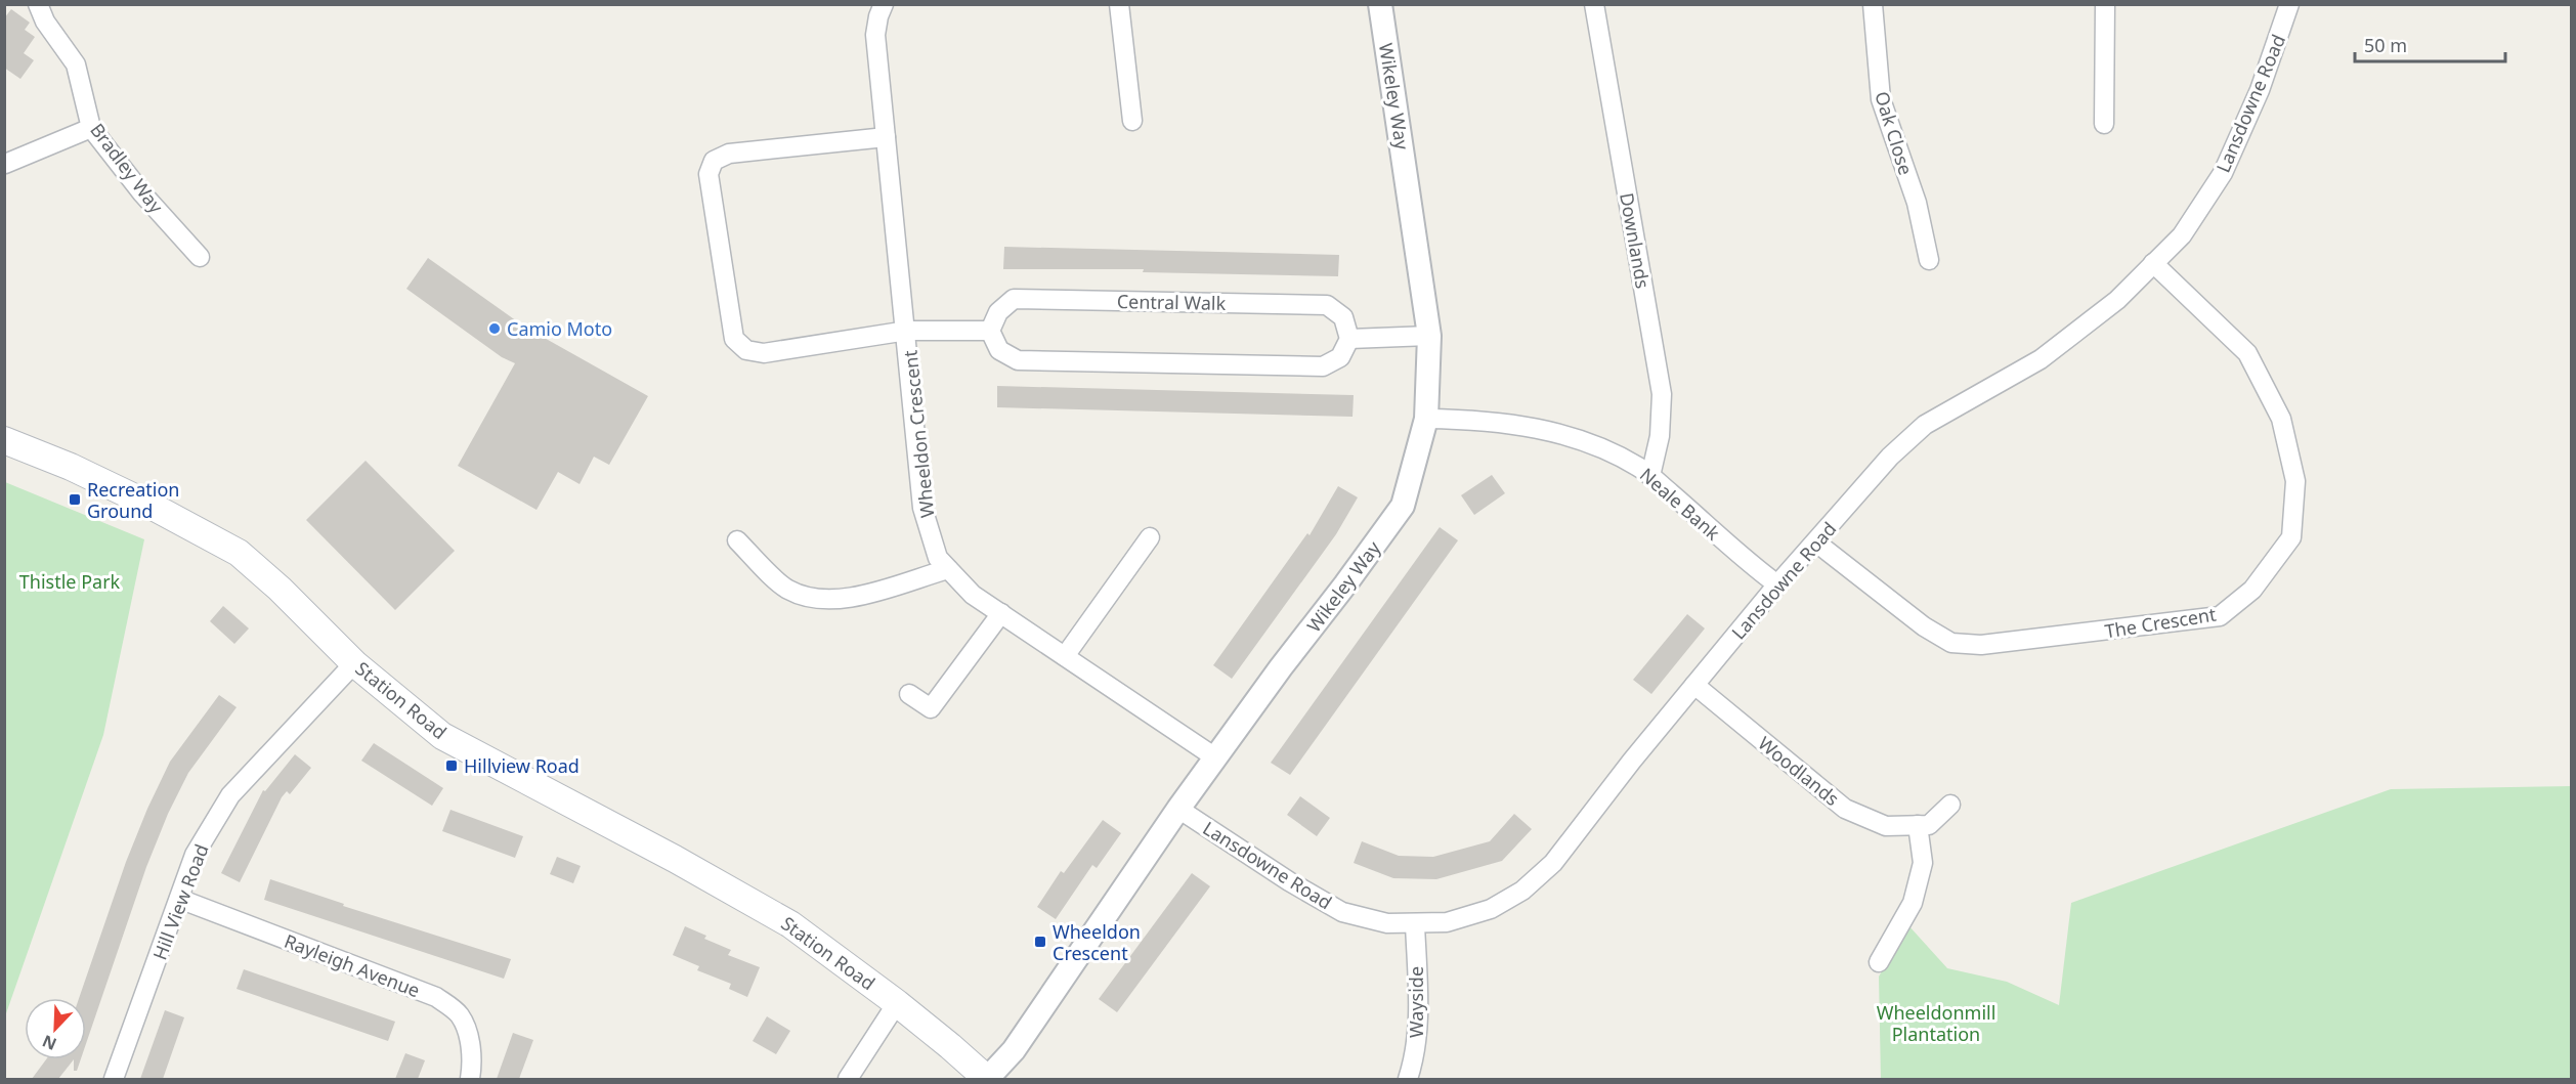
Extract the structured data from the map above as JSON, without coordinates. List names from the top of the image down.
{
  "streets": {
    "main road": ["Station Road"],
    "street": [
      "Wikeley Way",
      "Lansdowne Road",
      "Oak Close",
      "Bradley Way",
      "Downlands",
      "Central Walk",
      "Wheeldon Crescent",
      "Neale Bank",
      "The Crescent",
      "Woodlands",
      "Hill View Road",
      "Rayleigh Avenue",
      "Wayside"
    ]
  },
  "crossings": [
    ["Wikeley Way", "Lansdowne Road"],
    ["Wikeley Way", "Wheeldon Crescent"],
    ["Wikeley Way", "Neale Bank"],
    ["Wikeley Way", "Station Road"],
    ["Lansdowne Road", "Neale Bank"],
    ["Lansdowne Road", "The Crescent"],
    ["Lansdowne Road", "Woodlands"],
    ["Lansdowne Road", "Wayside"],
    ["Downlands", "Neale Bank"],
    ["Station Road", "Hill View Road"],
    ["Hill View Road", "Rayleigh Avenue"]
  ],
  "parks": ["Thistle Park", "Wheeldonmill Plantation"],
  "places": {
    "other": ["Camio Moto"],
    "transit": ["Recreation Ground", "Hillview Road", "Wheeldon Crescent"]
  },
  "scale_bar": "50 m",
  "north": "bottom left"
}
